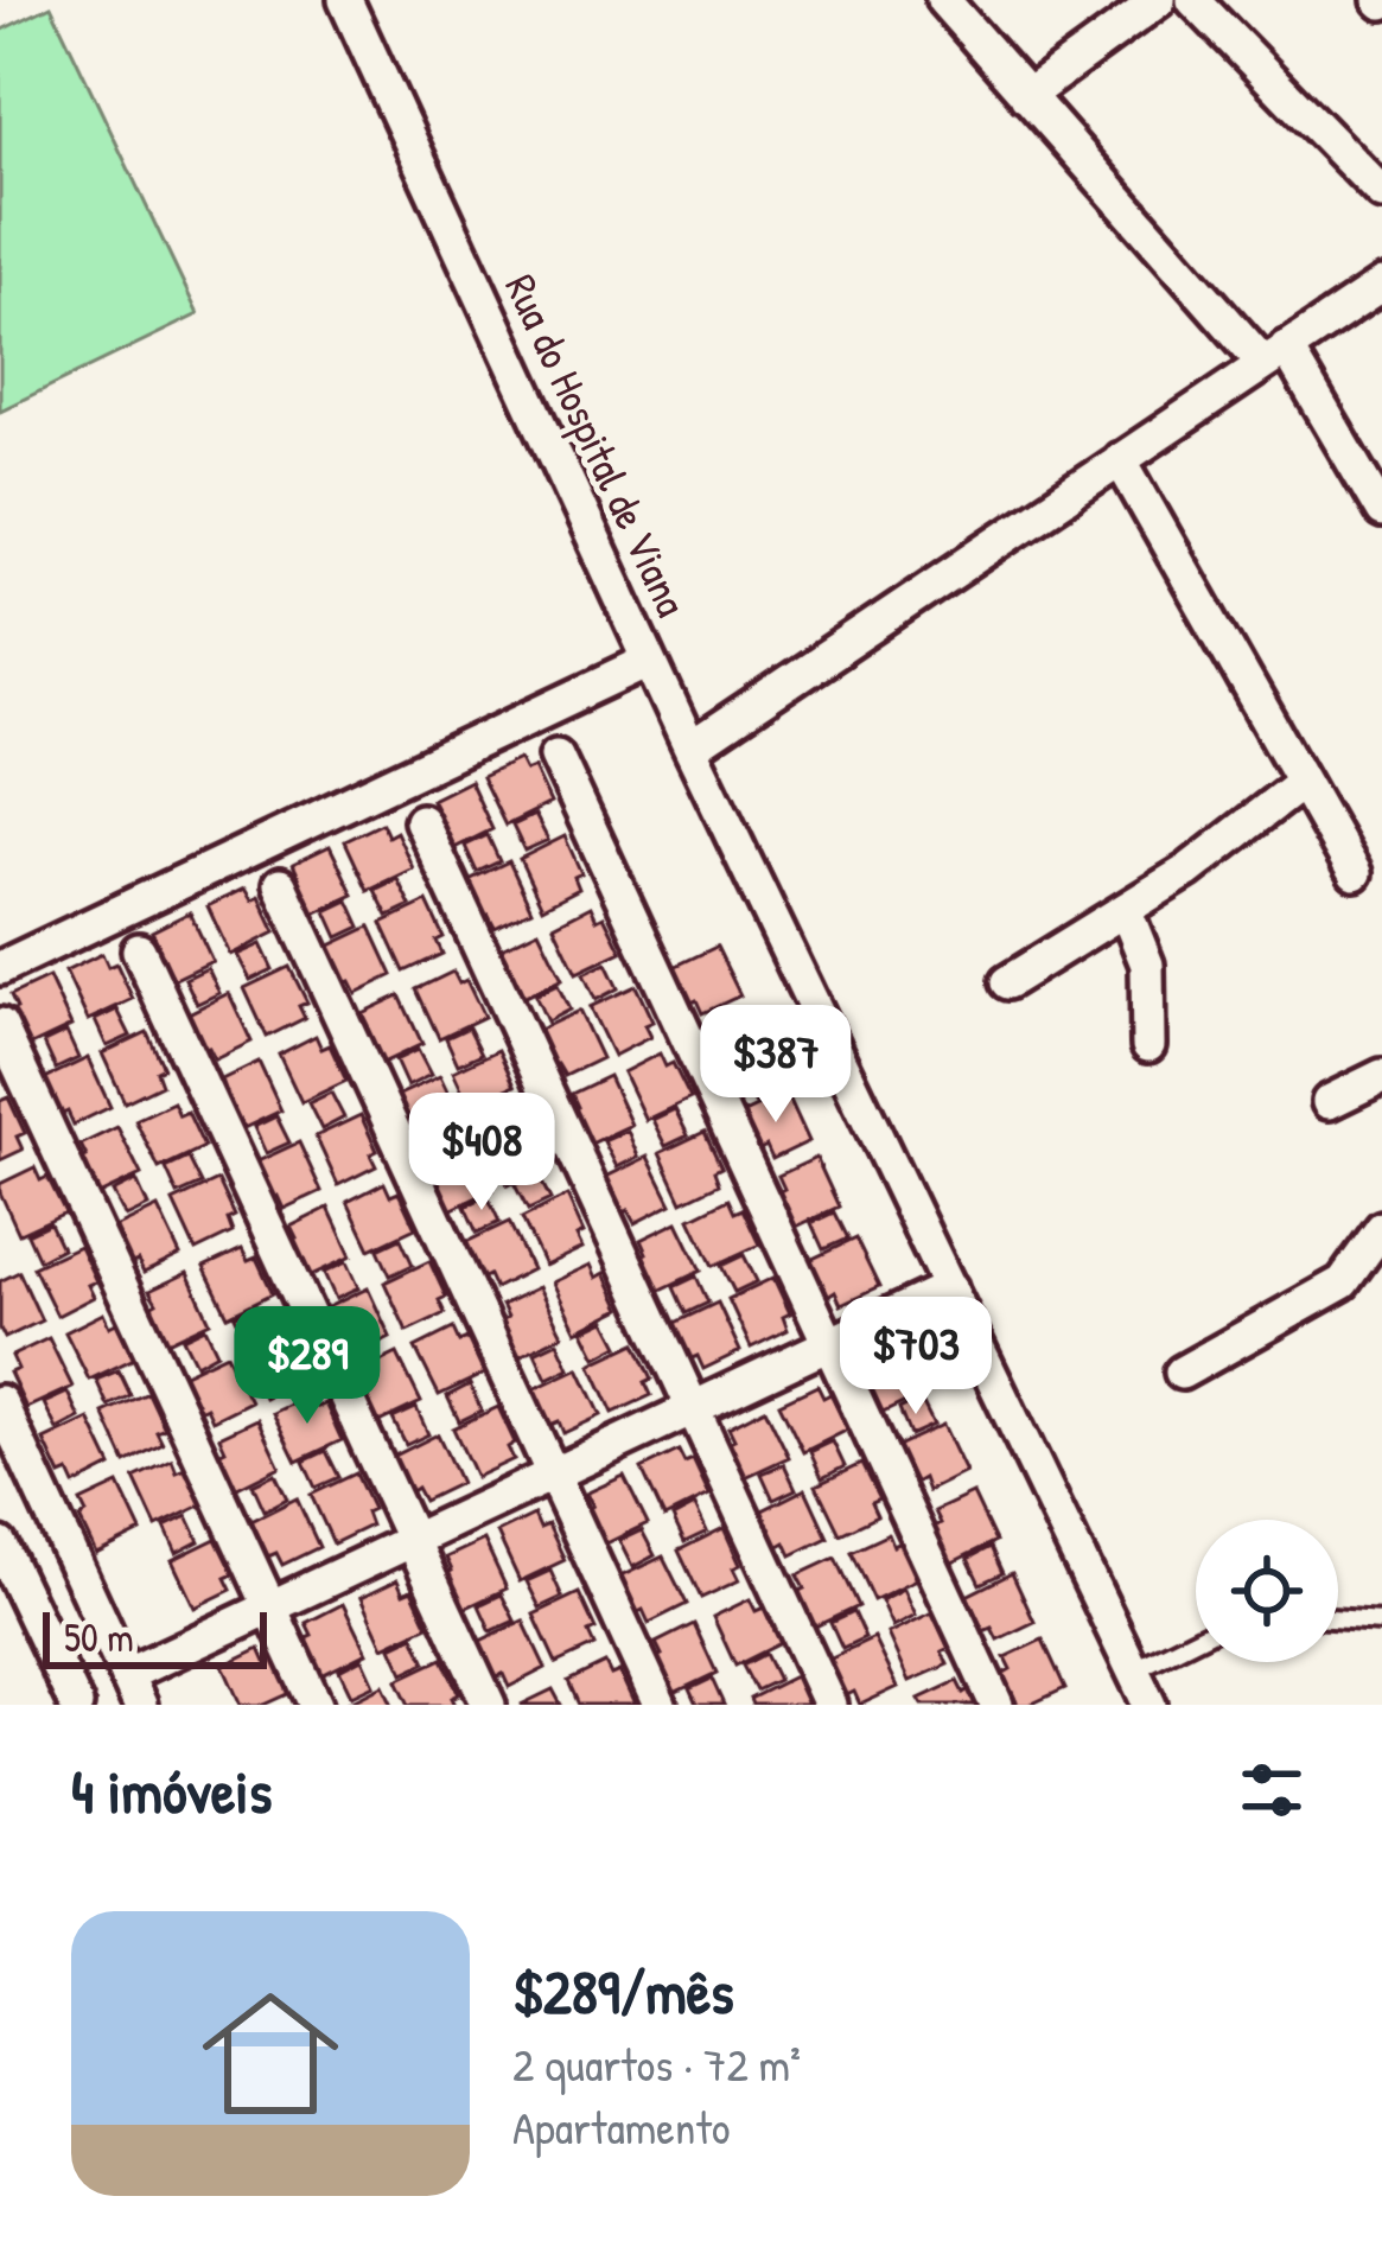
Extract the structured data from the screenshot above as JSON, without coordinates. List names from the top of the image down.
{
  "streets": {
    "street": ["Rua do Hospital de Viana"]
  },
  "scale_bar": "50 m",
  "page": {
    "price": [
      "$387",
      "$408",
      "$703",
      "$289"
    ],
    "scale": "50 m",
    "heading": "4 imóveis",
    "list": [
      {
        "name": "$289/mês",
        "note": "2 quartos · 72 m² · Apartamento"
      }
    ]
  }
}
